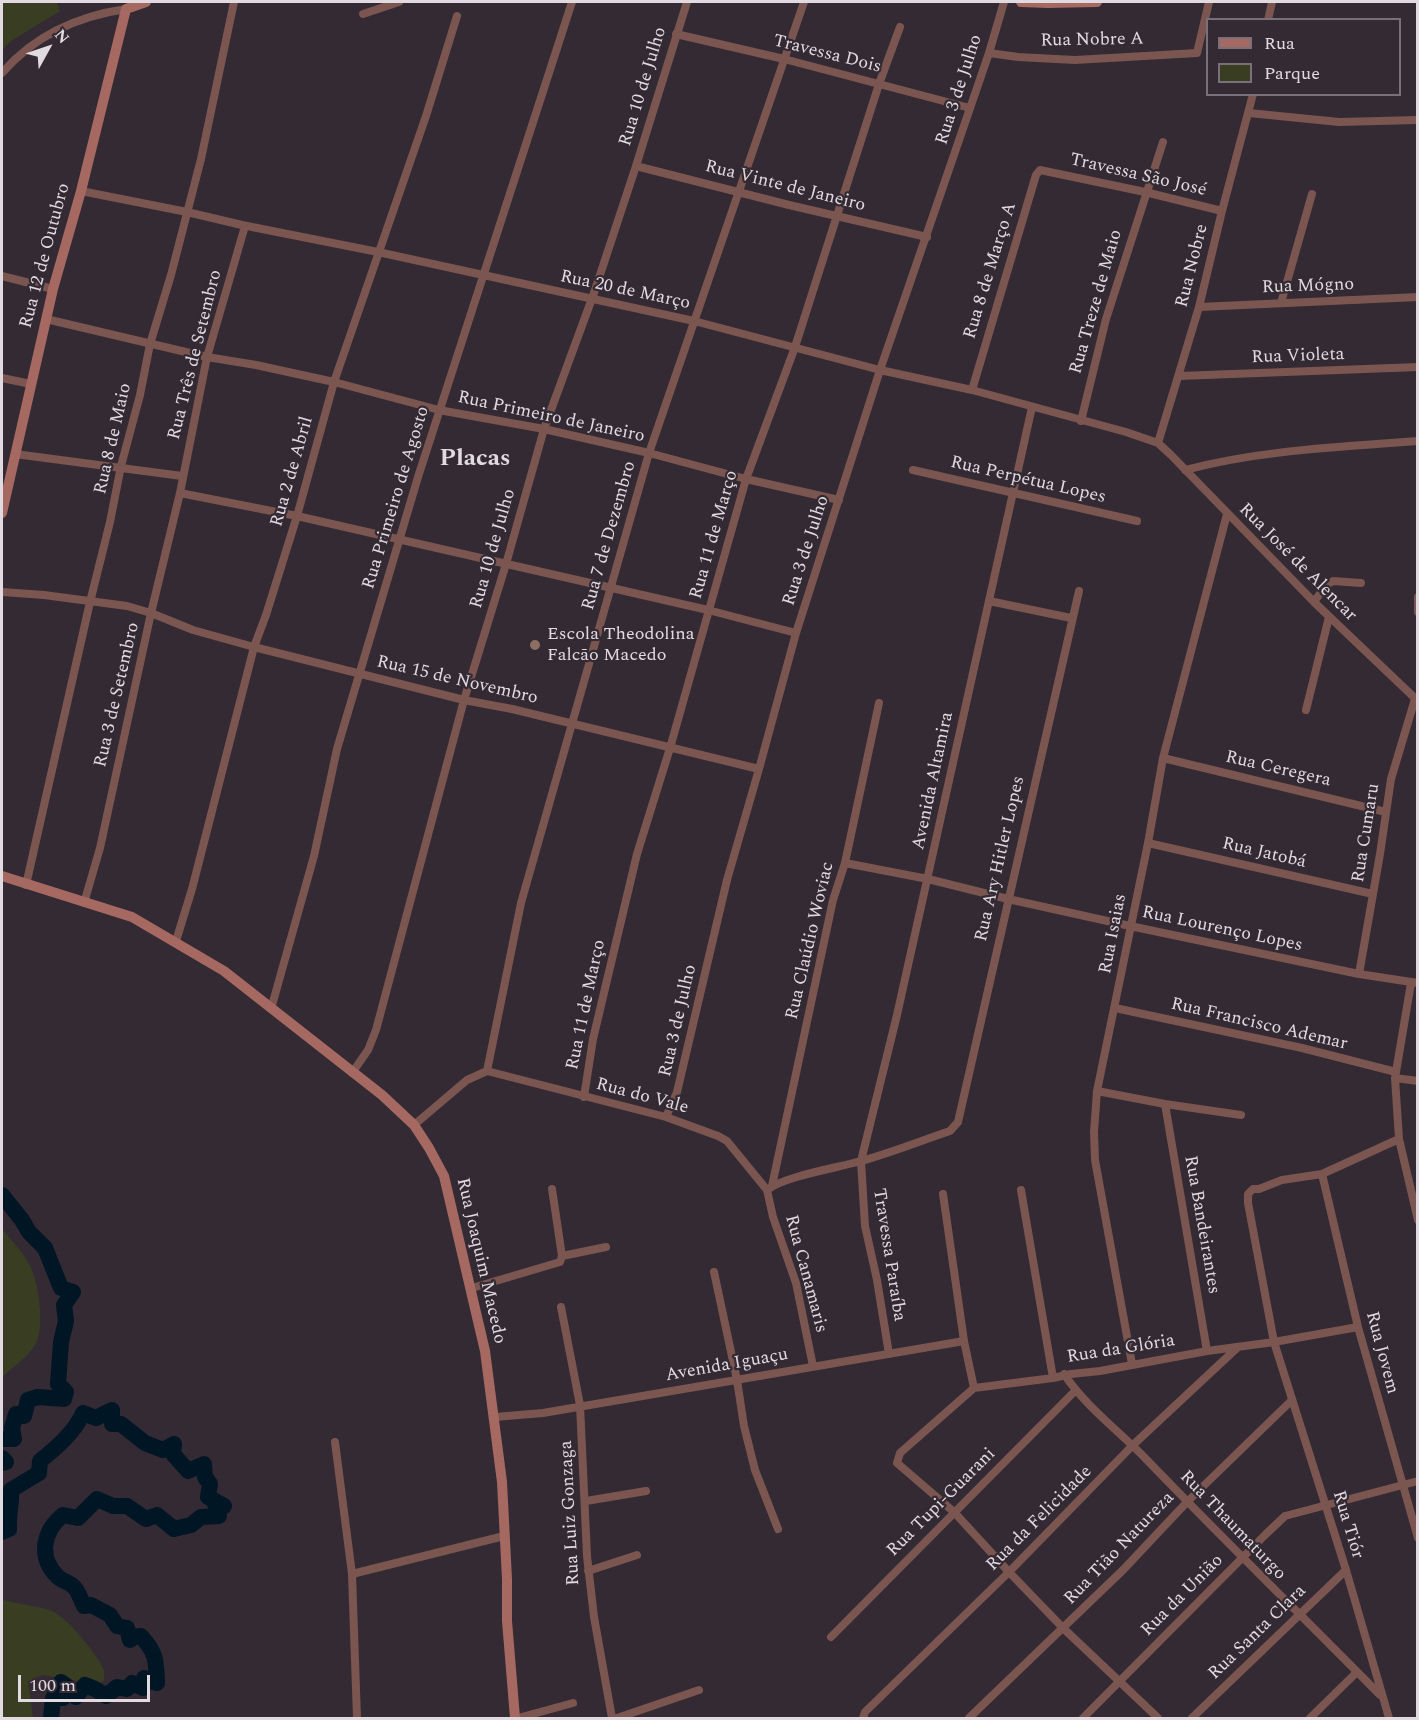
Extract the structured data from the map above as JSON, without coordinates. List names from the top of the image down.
{
  "streets": {
    "street": [
      "Rua Nobre A",
      "Travessa Dois",
      "Rua 10 de Julho",
      "Rua 3 de Julho",
      "Travessa São José",
      "Rua Vinte de Janeiro",
      "Rua 12 de Outubro",
      "Rua Nobre",
      "Rua 8 de Março A",
      "Rua Mógno",
      "Rua 20 de Março",
      "Rua Treze de Maio",
      "Rua Três de Setembro",
      "Rua Violeta",
      "Rua Primeiro de Janeiro",
      "Rua 8 de Maio",
      "Rua 2 de Abril",
      "Rua Perpétua Lopes",
      "Rua Primeiro de Agosto",
      "Rua 11 de Março",
      "Rua 7 de Dezembro",
      "Rua José de Alencar",
      "Rua 15 de Novembro",
      "Rua 3 de Setembro",
      "Rua Ceregera",
      "Avenida Altamira",
      "Rua Cumaru",
      "Rua Jatobá",
      "Rua Ary Hitler Lopes",
      "Rua Lourenço Lopes",
      "Rua Isaias",
      "Rua Claúdio Woviac",
      "Rua Francisco Ademar",
      "Rua do Vale",
      "Rua Bandeirantes",
      "Travessa Paraíba",
      "Rua Joaquim Macedo",
      "Rua Canamaris",
      "Rua da Glória",
      "Rua Jovem",
      "Avenida Iguaçu",
      "Rua Tupi-Guarani",
      "Rua Luiz Gonzaga",
      "Rua da Felicidade",
      "Rua Tiór",
      "Rua Thaumaturgo",
      "Rua Tião Natureza",
      "Rua da União",
      "Rua Santa Clara"
    ]
  },
  "crossings": [
    ["Rua Nobre A", "Rua 3 de Julho"],
    ["Travessa Dois", "Rua 10 de Julho"],
    ["Travessa Dois", "Rua 3 de Julho"],
    ["Travessa Dois", "Rua 11 de Março"],
    ["Travessa Dois", "Rua 7 de Dezembro"],
    ["Rua 10 de Julho", "Rua Vinte de Janeiro"],
    ["Rua 10 de Julho", "Rua 20 de Março"],
    ["Rua 10 de Julho", "Rua Primeiro de Janeiro"],
    ["Rua 10 de Julho", "Rua 15 de Novembro"],
    ["Rua 10 de Julho", "Rua Joaquim Macedo"],
    ["Rua 3 de Julho", "Rua Vinte de Janeiro"],
    ["Rua 3 de Julho", "Rua 20 de Março"],
    ["Rua 3 de Julho", "Rua Primeiro de Janeiro"],
    ["Rua 3 de Julho", "Rua 15 de Novembro"],
    ["Rua 3 de Julho", "Rua do Vale"],
    ["Travessa São José", "Rua Nobre"],
    ["Travessa São José", "Rua 8 de Março A"],
    ["Travessa São José", "Rua Treze de Maio"],
    ["Rua Vinte de Janeiro", "Rua 11 de Março"],
    ["Rua Vinte de Janeiro", "Rua 7 de Dezembro"],
    ["Rua 12 de Outubro", "Rua 20 de Março"],
    ["Rua 12 de Outubro", "Rua Primeiro de Janeiro"],
    ["Rua Nobre", "Rua Mógno"],
    ["Rua Nobre", "Rua 20 de Março"],
    ["Rua Nobre", "Rua Violeta"],
    ["Rua Nobre", "Rua José de Alencar"],
    ["Rua 8 de Março A", "Rua 20 de Março"],
    ["Rua 20 de Março", "Rua Treze de Maio"],
    ["Rua 20 de Março", "Rua Três de Setembro"],
    ["Rua 20 de Março", "Rua 8 de Maio"],
    ["Rua 20 de Março", "Rua 2 de Abril"],
    ["Rua 20 de Março", "Rua Primeiro de Agosto"],
    ["Rua 20 de Março", "Rua 11 de Março"],
    ["Rua 20 de Março", "Rua 7 de Dezembro"],
    ["Rua 20 de Março", "Rua José de Alencar"],
    ["Rua 20 de Março", "Avenida Altamira"],
    ["Rua Três de Setembro", "Rua Primeiro de Janeiro"],
    ["Rua Três de Setembro", "Rua 3 de Setembro"],
    ["Rua Primeiro de Janeiro", "Rua 8 de Maio"],
    ["Rua Primeiro de Janeiro", "Rua 2 de Abril"],
    ["Rua Primeiro de Janeiro", "Rua Primeiro de Agosto"],
    ["Rua Primeiro de Janeiro", "Rua 11 de Março"],
    ["Rua Primeiro de Janeiro", "Rua 7 de Dezembro"],
    ["Rua 8 de Maio", "Rua 15 de Novembro"],
    ["Rua 8 de Maio", "Rua Joaquim Macedo"],
    ["Rua 2 de Abril", "Rua 15 de Novembro"],
    ["Rua 2 de Abril", "Rua Joaquim Macedo"],
    ["Rua Perpétua Lopes", "Avenida Altamira"],
    ["Rua Primeiro de Agosto", "Rua 15 de Novembro"],
    ["Rua Primeiro de Agosto", "Rua Joaquim Macedo"],
    ["Rua 11 de Março", "Rua 15 de Novembro"],
    ["Rua 11 de Março", "Rua do Vale"],
    ["Rua 7 de Dezembro", "Rua 15 de Novembro"],
    ["Rua 7 de Dezembro", "Rua do Vale"],
    ["Rua José de Alencar", "Rua Cumaru"],
    ["Rua José de Alencar", "Rua Isaias"],
    ["Rua 15 de Novembro", "Rua 3 de Setembro"],
    ["Rua 3 de Setembro", "Rua Joaquim Macedo"],
    ["Rua Ceregera", "Rua Cumaru"],
    ["Rua Ceregera", "Rua Isaias"],
    ["Avenida Altamira", "Rua Ary Hitler Lopes"],
    ["Avenida Altamira", "Rua Lourenço Lopes"],
    ["Avenida Altamira", "Travessa Paraíba"],
    ["Rua Cumaru", "Rua Jatobá"],
    ["Rua Cumaru", "Rua Lourenço Lopes"],
    ["Rua Jatobá", "Rua Isaias"],
    ["Rua Ary Hitler Lopes", "Rua Lourenço Lopes"],
    ["Rua Ary Hitler Lopes", "Travessa Paraíba"],
    ["Rua Lourenço Lopes", "Rua Isaias"],
    ["Rua Lourenço Lopes", "Rua Claúdio Woviac"],
    ["Rua Isaias", "Rua Francisco Ademar"],
    ["Rua Isaias", "Rua da Glória"],
    ["Rua Claúdio Woviac", "Rua do Vale"],
    ["Rua Claúdio Woviac", "Rua Canamaris"],
    ["Rua do Vale", "Rua Canamaris"],
    ["Rua Bandeirantes", "Rua da Glória"],
    ["Travessa Paraíba", "Avenida Iguaçu"],
    ["Rua Joaquim Macedo", "Avenida Iguaçu"],
    ["Rua Canamaris", "Avenida Iguaçu"],
    ["Rua da Glória", "Rua Jovem"],
    ["Rua da Glória", "Rua da Felicidade"],
    ["Rua da Glória", "Rua Tiór"],
    ["Rua da Glória", "Rua Thaumaturgo"],
    ["Rua Jovem", "Rua Tiór"],
    ["Rua Jovem", "Rua da União"],
    ["Avenida Iguaçu", "Rua Luiz Gonzaga"],
    ["Rua Tupi-Guarani", "Rua Thaumaturgo"],
    ["Rua da Felicidade", "Rua Thaumaturgo"],
    ["Rua Tiór", "Rua Thaumaturgo"],
    ["Rua Tiór", "Rua Tião Natureza"],
    ["Rua Tiór", "Rua da União"],
    ["Rua Tiór", "Rua Santa Clara"],
    ["Rua Thaumaturgo", "Rua Tião Natureza"],
    ["Rua Thaumaturgo", "Rua da União"],
    ["Rua Thaumaturgo", "Rua Santa Clara"]
  ],
  "districts": ["Placas"],
  "places": ["Escola Theodolina Falcão Macedo"],
  "legend": ["Rua", "Parque"],
  "scale_bar": "100 m",
  "north": "top right"
}
